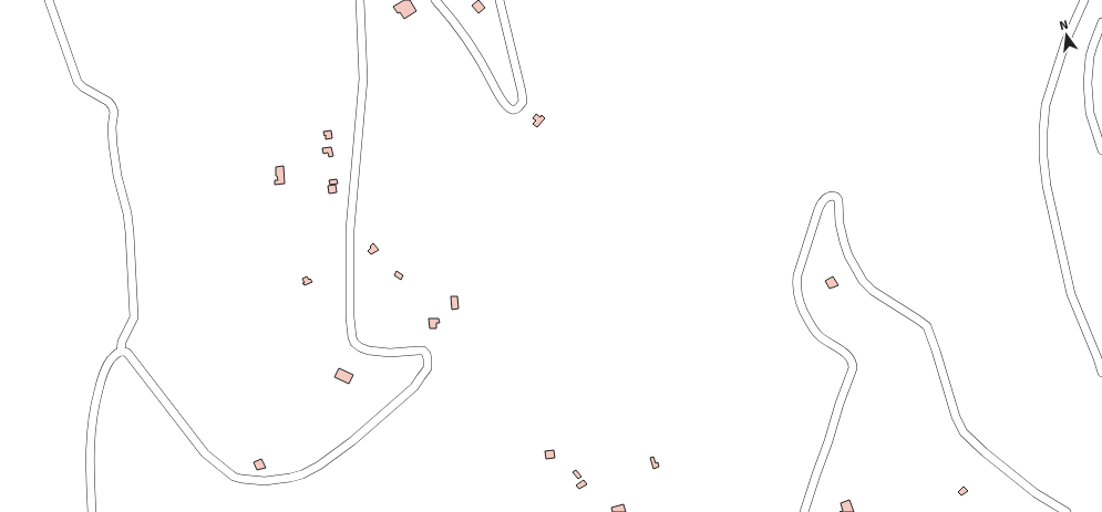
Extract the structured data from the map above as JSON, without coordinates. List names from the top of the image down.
{
  "north": "top"
}
